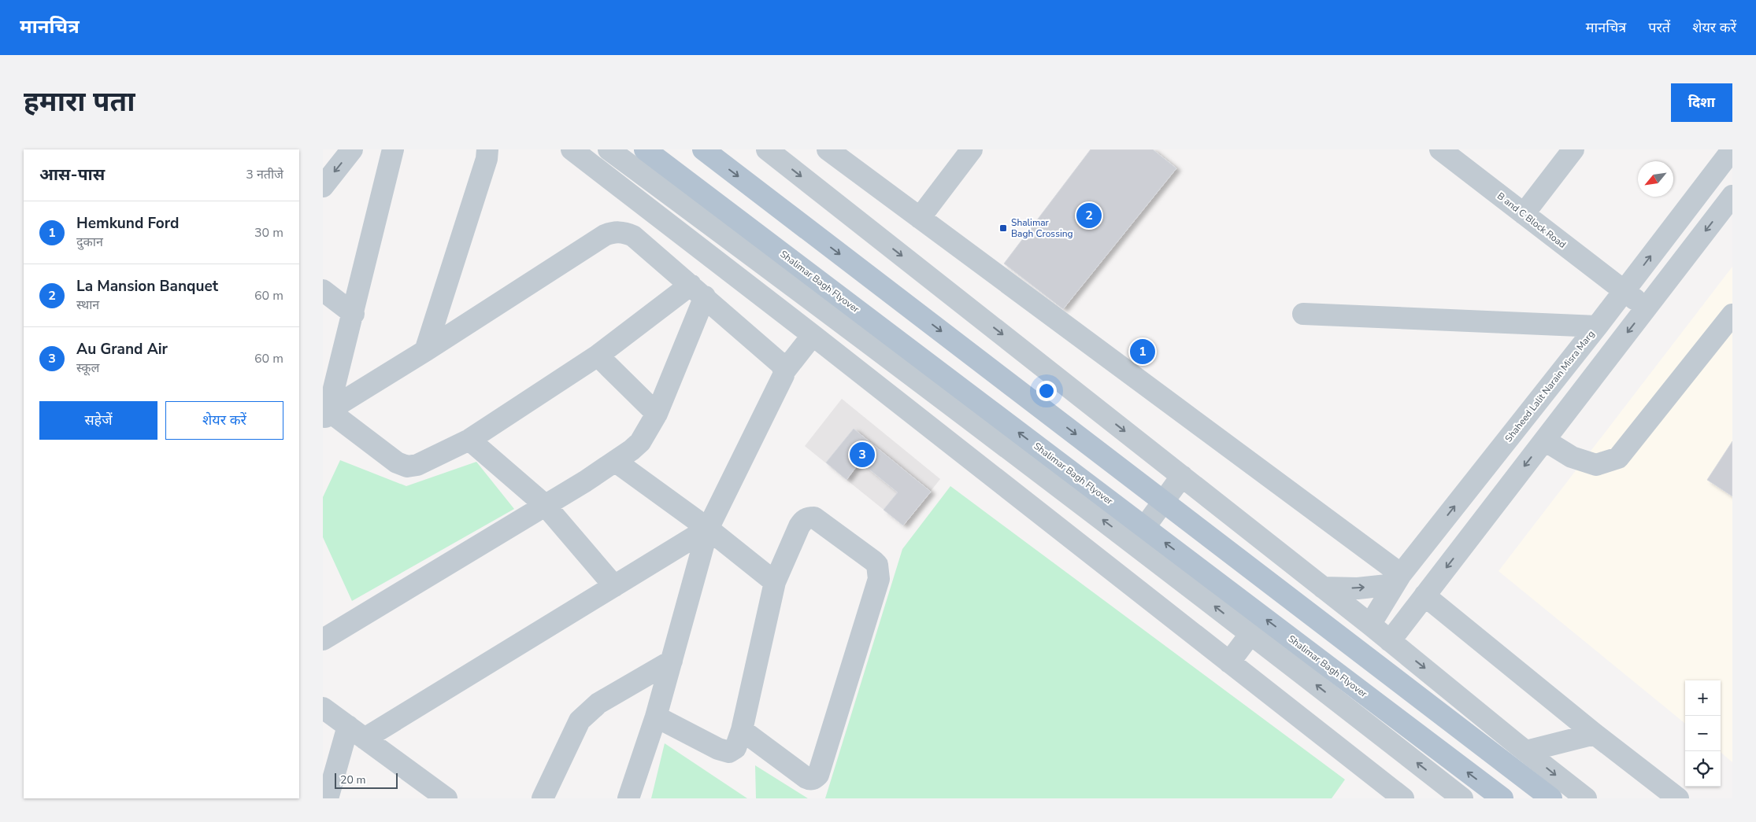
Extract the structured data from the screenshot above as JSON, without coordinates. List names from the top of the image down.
{
  "streets": {
    "main road": ["Shalimar Bagh Flyover"],
    "street": ["B and C Block Road", "Shaheed Lalit Narain Misra Marg"]
  },
  "crossings": [
    ["B and C Block Road", "Shaheed Lalit Narain Misra Marg"]
  ],
  "places": {
    "transit": ["Shalimar Bagh Crossing"]
  },
  "scale_bar": "20 m",
  "north": "bottom left",
  "page": {
    "header": "मानचित्र",
    "nav": ["मानचित्र", "परतें", "शेयर करें"],
    "title": "हमारा पता",
    "buttons": [
      "दिशा",
      ["सहेजें", "शेयर करें"]
    ],
    "heading": ["आस-पास", "3 नतीजे"],
    "list": [
      {
        "mark": "1",
        "name": "Hemkund Ford",
        "note": "दुकान",
        "value": "30 m"
      },
      {
        "mark": "2",
        "name": "La Mansion Banquet",
        "note": "स्थान",
        "value": "60 m"
      },
      {
        "mark": "3",
        "name": "Au Grand Air",
        "note": "स्कूल",
        "value": "60 m"
      }
    ],
    "pins": ["2", "1", "3"],
    "map_buttons": ["+", "−"],
    "scale": "20 m"
  }
}
